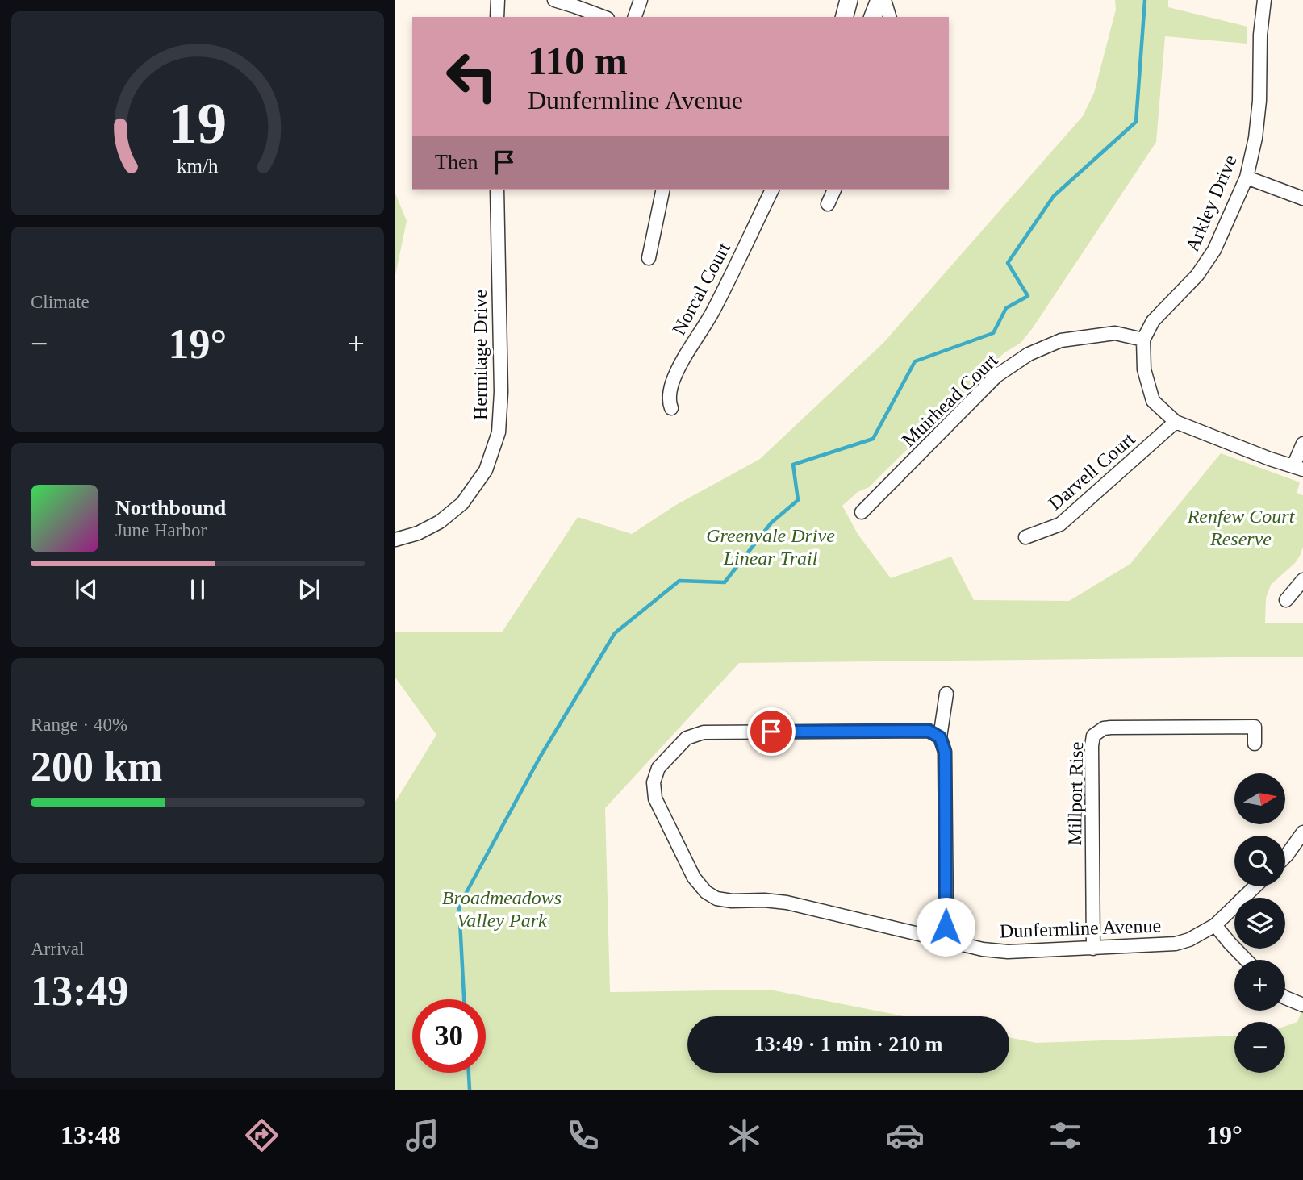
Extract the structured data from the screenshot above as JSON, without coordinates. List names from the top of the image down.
{
  "streets": {
    "street": [
      "Arkley Drive",
      "Norcal Court",
      "Hermitage Drive",
      "Muirhead Court",
      "Darvell Court",
      "Millport Rise",
      "Dunfermline Avenue"
    ]
  },
  "crossings": [
    ["Arkley Drive", "Muirhead Court"],
    ["Millport Rise", "Dunfermline Avenue"]
  ],
  "parks": ["Renfew Court Reserve", "Greenvale Drive Linear Trail", "Broadmeadows Valley Park"],
  "north": "right",
  "page": {
    "turn": ["110 m", "Dunfermline Avenue"],
    "then": "Then",
    "tile": [
      "Climate",
      ["Range · 40%", "200 km"],
      ["Arrival", "13:49"]
    ],
    "heat": ["−", "19°", "+"],
    "song": ["Northbound", "June Harbor"],
    "map_buttons": ["+", "−"],
    "limit": "30",
    "trip": "13:49 · 1 min · 210 m",
    "tabs": ["13:48", "19°"],
    "gauge": ["19", "km/h"]
  }
}
